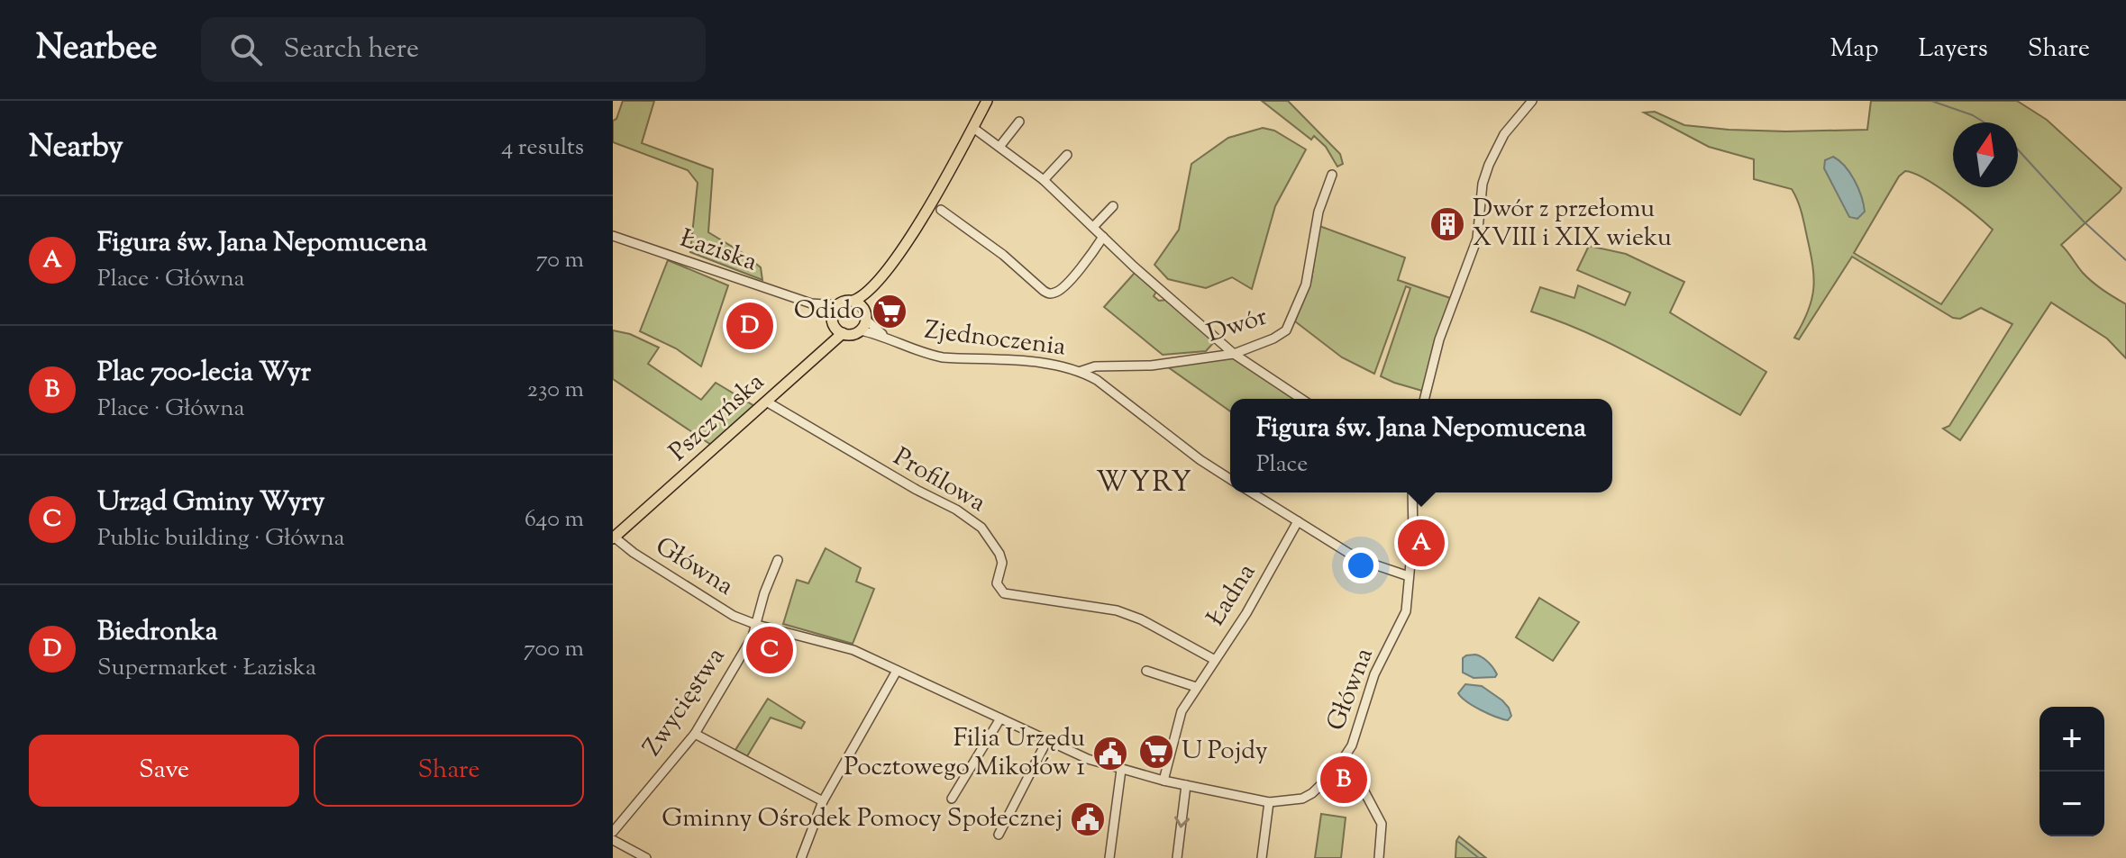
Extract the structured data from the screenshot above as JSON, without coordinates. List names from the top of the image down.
{
  "streets": {
    "main road": ["Pszczyńska"],
    "street": [
      "Łaziska",
      "Dwór",
      "Zjednoczenia",
      "Profilowa",
      "Główna",
      "Ładna",
      "Zwycięstwa"
    ]
  },
  "crossings": [
    ["Łaziska", "Zjednoczenia"],
    ["Łaziska", "Pszczyńska"],
    ["Dwór", "Zjednoczenia"],
    ["Zjednoczenia", "Pszczyńska"],
    ["Pszczyńska", "Profilowa"],
    ["Pszczyńska", "Główna"],
    ["Profilowa", "Ładna"],
    ["Główna", "Ładna"],
    ["Główna", "Zwycięstwa"]
  ],
  "districts": ["WYRY"],
  "places": {
    "building": ["Dwór z przełomu XVIII i XIX wieku"],
    "supermarket": ["Odido", "U Pojdy"],
    "public building": ["Filia Urzędu Pocztowego Mikołów 1", "Gminny Ośrodek Pomocy Społecznej"]
  },
  "north": "top",
  "page": {
    "header": "Nearbee",
    "search": "Search here",
    "nav": ["Map", "Layers", "Share"],
    "heading": ["Nearby", "4 results"],
    "list": [
      {
        "mark": "A",
        "name": "Figura św. Jana Nepomucena",
        "note": "Place · Główna",
        "value": "70 m"
      },
      {
        "mark": "B",
        "name": "Plac 700-lecia Wyr",
        "note": "Place · Główna",
        "value": "230 m"
      },
      {
        "mark": "C",
        "name": "Urząd Gminy Wyry",
        "note": "Public building · Główna",
        "value": "640 m"
      },
      {
        "mark": "D",
        "name": "Biedronka",
        "note": "Supermarket · Łaziska",
        "value": "700 m"
      }
    ],
    "pins": [
      "D",
      "A",
      "C",
      "B"
    ],
    "popup": ["Figura św. Jana Nepomucena", "Place"],
    "map_buttons": ["+", "−"],
    "buttons": ["Save", "Share"]
  }
}
